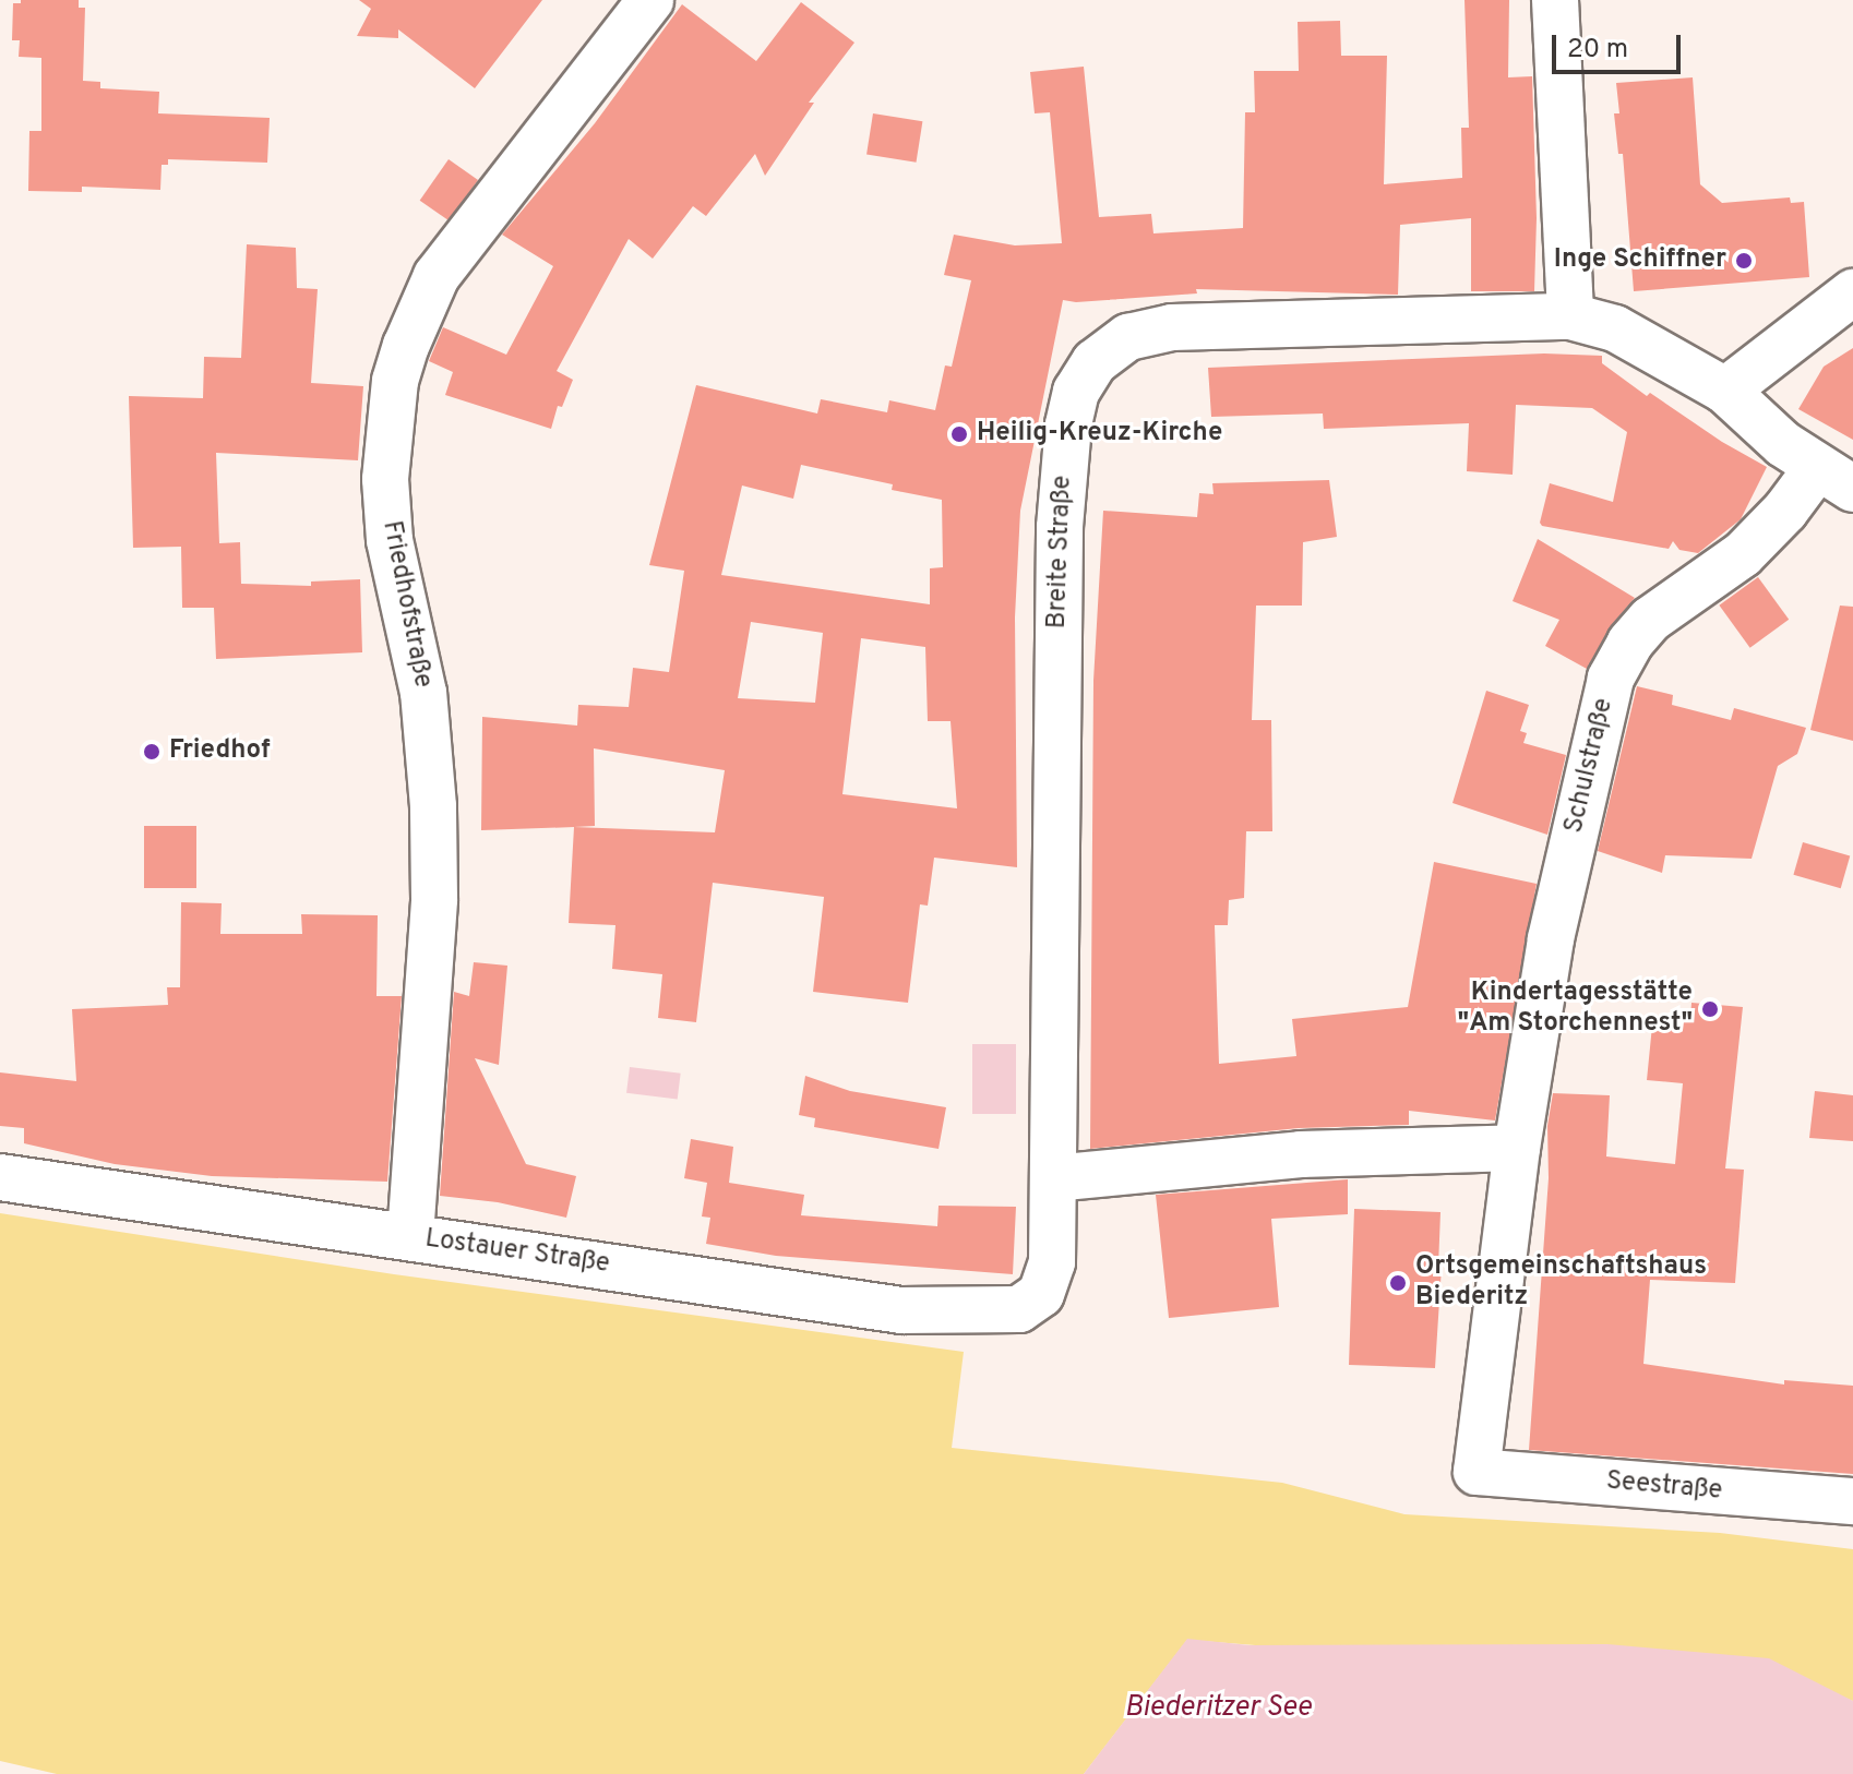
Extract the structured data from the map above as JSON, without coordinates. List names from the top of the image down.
{
  "streets": {
    "street": [
      "Breite Straße",
      "Friedhofstraße",
      "Schulstraße",
      "Lostauer Straße",
      "Seestraße"
    ]
  },
  "crossings": [
    ["Breite Straße", "Schulstraße"],
    ["Breite Straße", "Lostauer Straße"],
    ["Friedhofstraße", "Lostauer Straße"],
    ["Schulstraße", "Seestraße"]
  ],
  "water": ["Biederitzer See"],
  "places": [
    "Inge Schiffner",
    "Heilig-Kreuz-Kirche",
    "Friedhof",
    "Kindertagesstätte \"Am Storchennest\"",
    "Ortsgemeinschaftshaus Biederitz"
  ],
  "scale_bar": "20 m"
}
